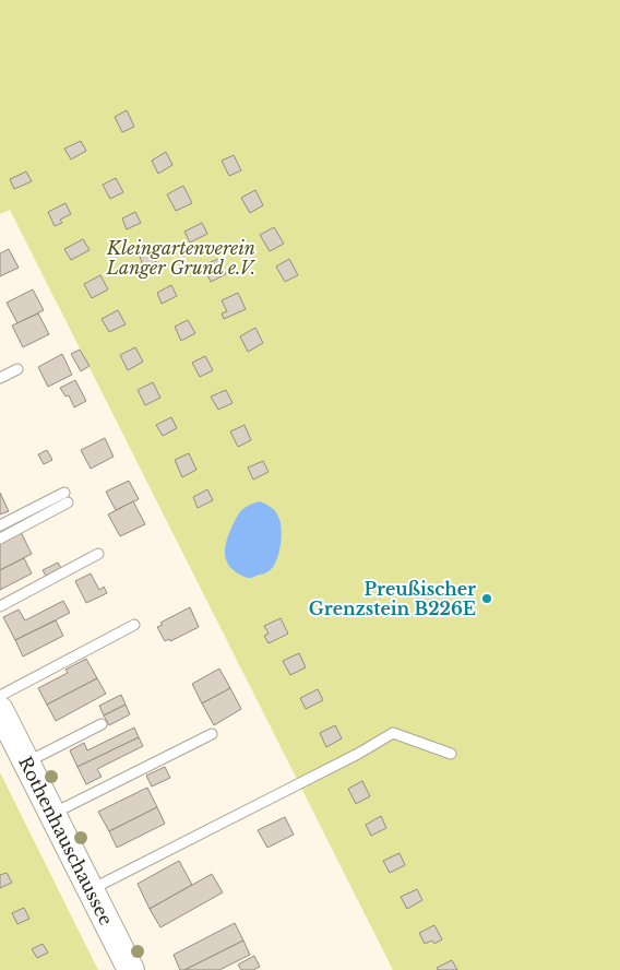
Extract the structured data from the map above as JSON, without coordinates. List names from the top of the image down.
{
  "streets": {
    "main road": ["Rothenhauschaussee"]
  },
  "parks": ["Kleingartenverein Langer Grund e.V."],
  "places": ["Preußischer Grenzstein B226E"]
}
